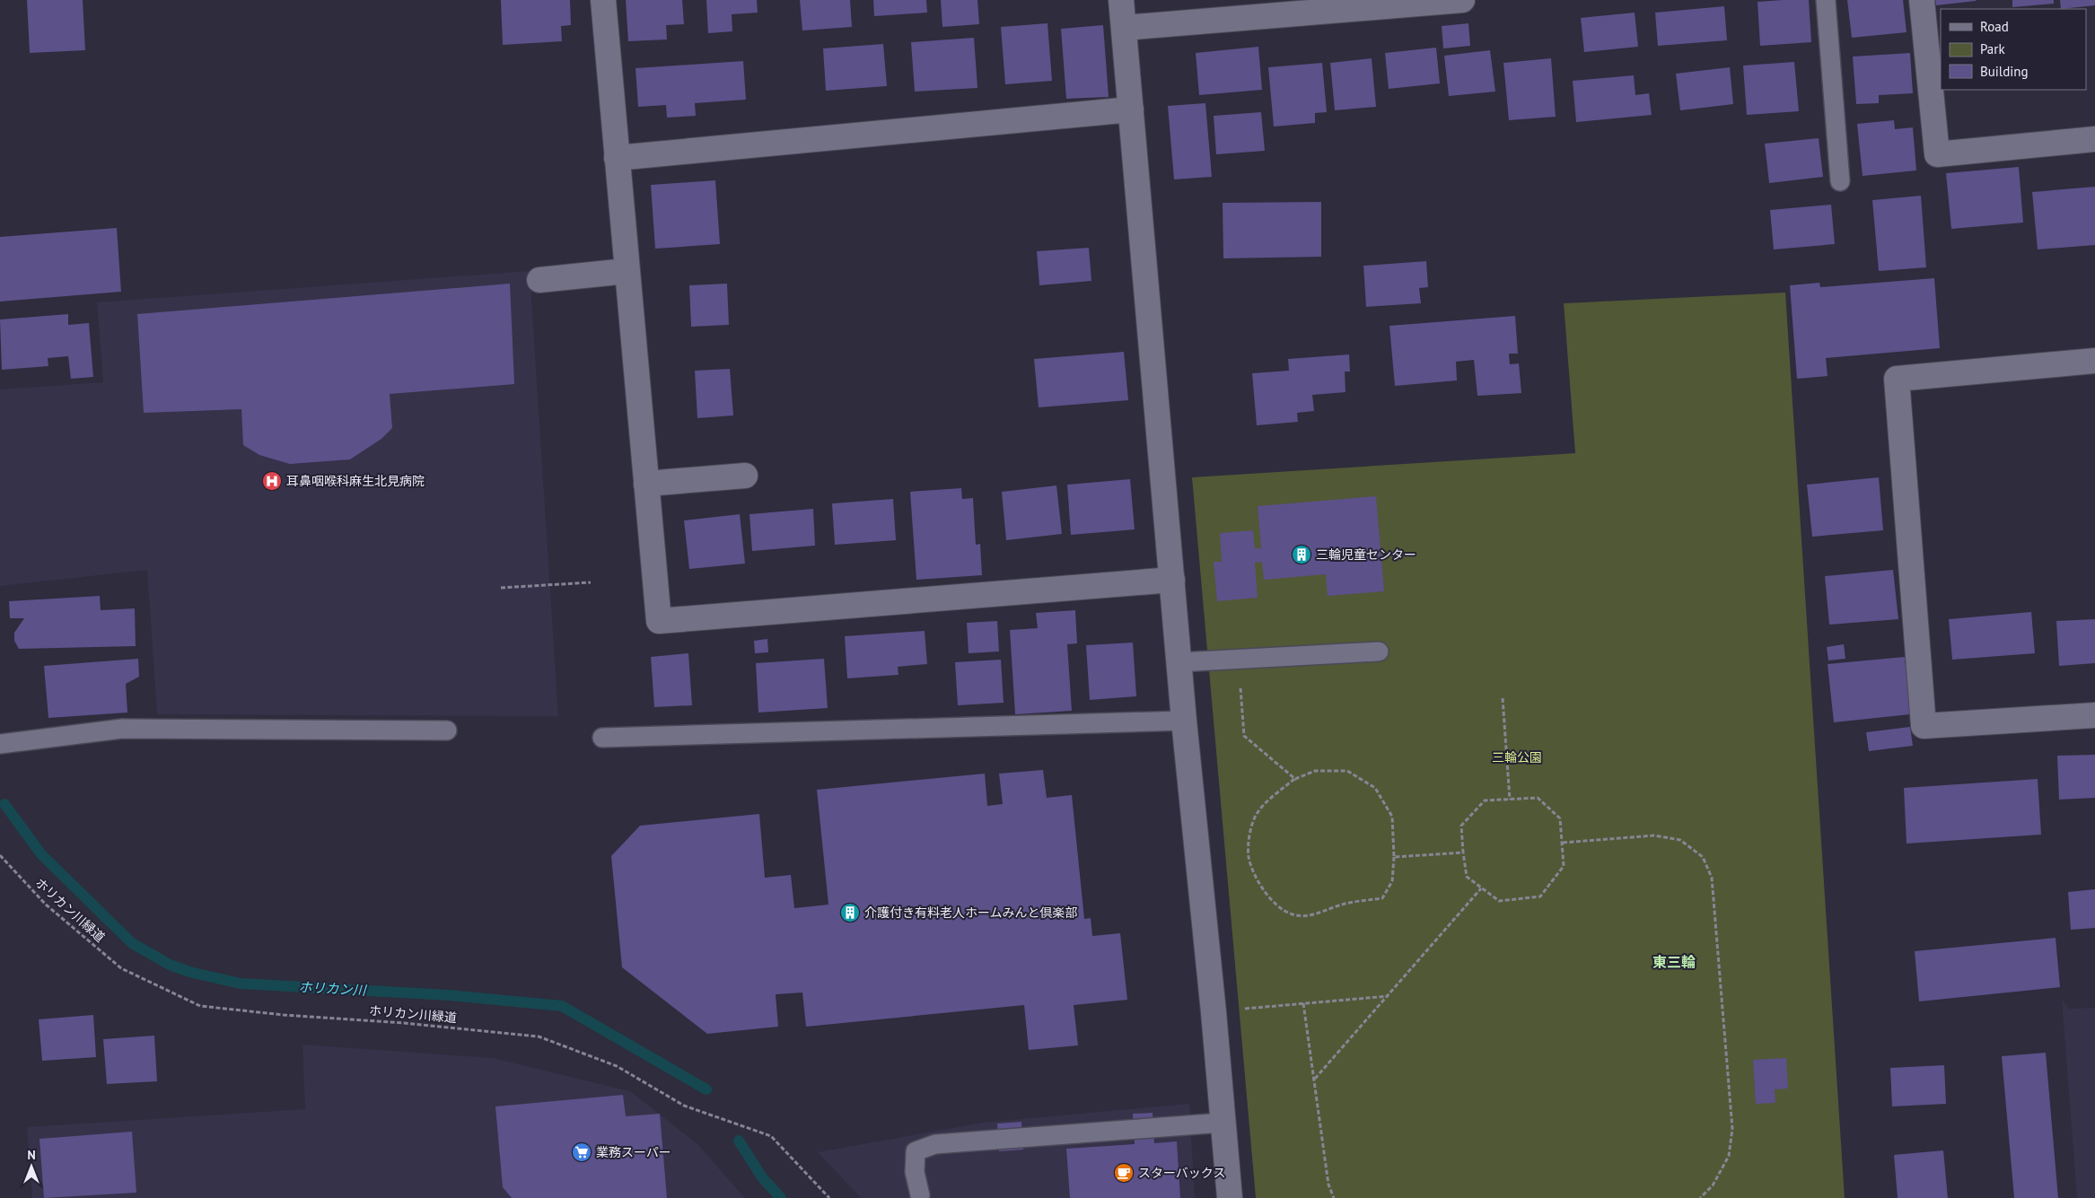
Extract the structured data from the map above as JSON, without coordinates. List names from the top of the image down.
{
  "streets": {
    "path": ["ホリカン川緑道"]
  },
  "districts": ["東三輪"],
  "water": ["ホリカン川"],
  "parks": ["三輪公園"],
  "places": {
    "hospital": ["耳鼻咽喉科麻生北見病院"],
    "building": ["三輪児童センター", "介護付き有料老人ホームみんと倶楽部"],
    "supermarket": ["業務スーパー"],
    "cafe": ["スターバックス"]
  },
  "legend": ["Road", "Park", "Building"],
  "north": "top"
}
